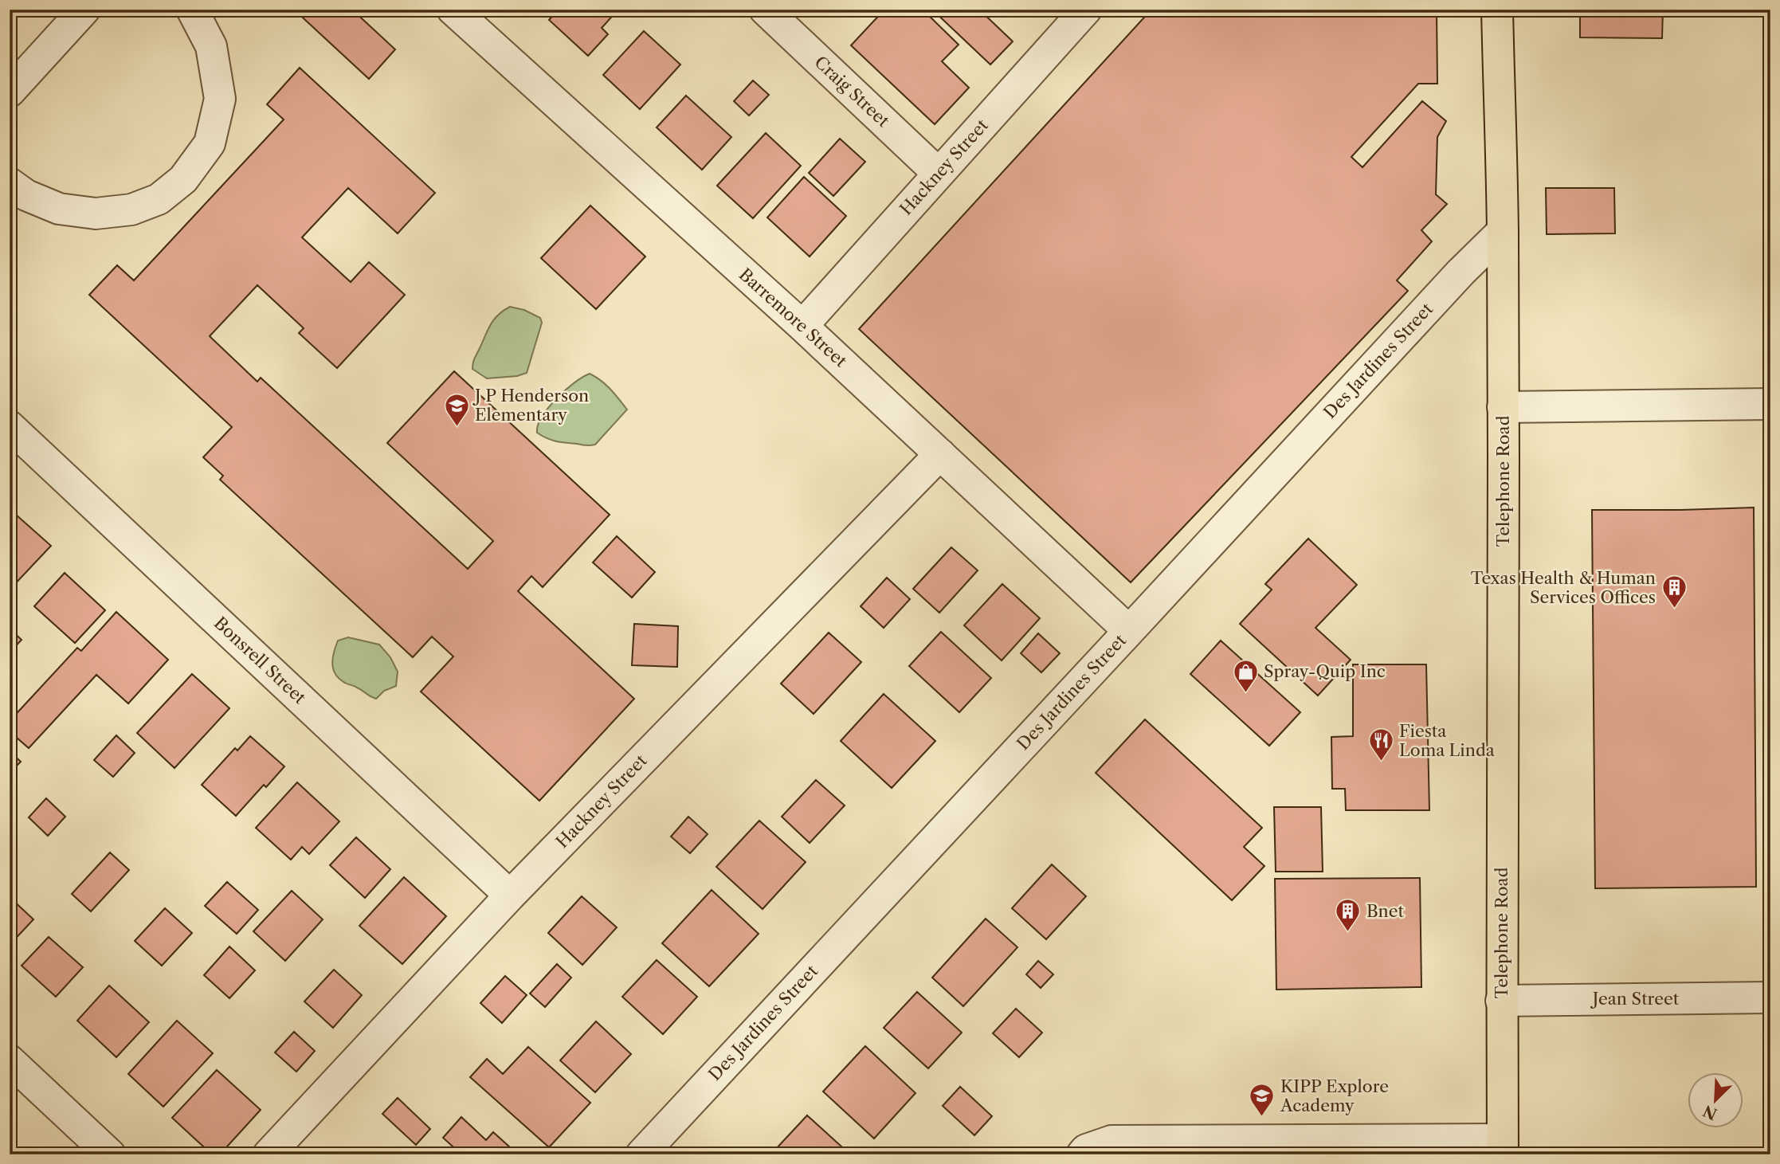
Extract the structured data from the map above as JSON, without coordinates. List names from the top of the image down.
{
  "streets": {
    "main road": ["Telephone Road"],
    "street": [
      "Craig Street",
      "Hackney Street",
      "Barremore Street",
      "Des Jardines Street",
      "Bonsrell Street",
      "Jean Street"
    ]
  },
  "crossings": [
    ["Craig Street", "Hackney Street"],
    ["Hackney Street", "Barremore Street"],
    ["Hackney Street", "Bonsrell Street"],
    ["Barremore Street", "Des Jardines Street"],
    ["Des Jardines Street", "Telephone Road"],
    ["Telephone Road", "Jean Street"]
  ],
  "places": {
    "school or university": ["J P Henderson Elementary", "KIPP Explore Academy"],
    "building": ["Texas Health & Human Services Offices", "Bnet"],
    "shop": ["Spray-Quip Inc"],
    "restaurant": ["Fiesta Loma Linda"]
  },
  "north": "bottom left"
}
